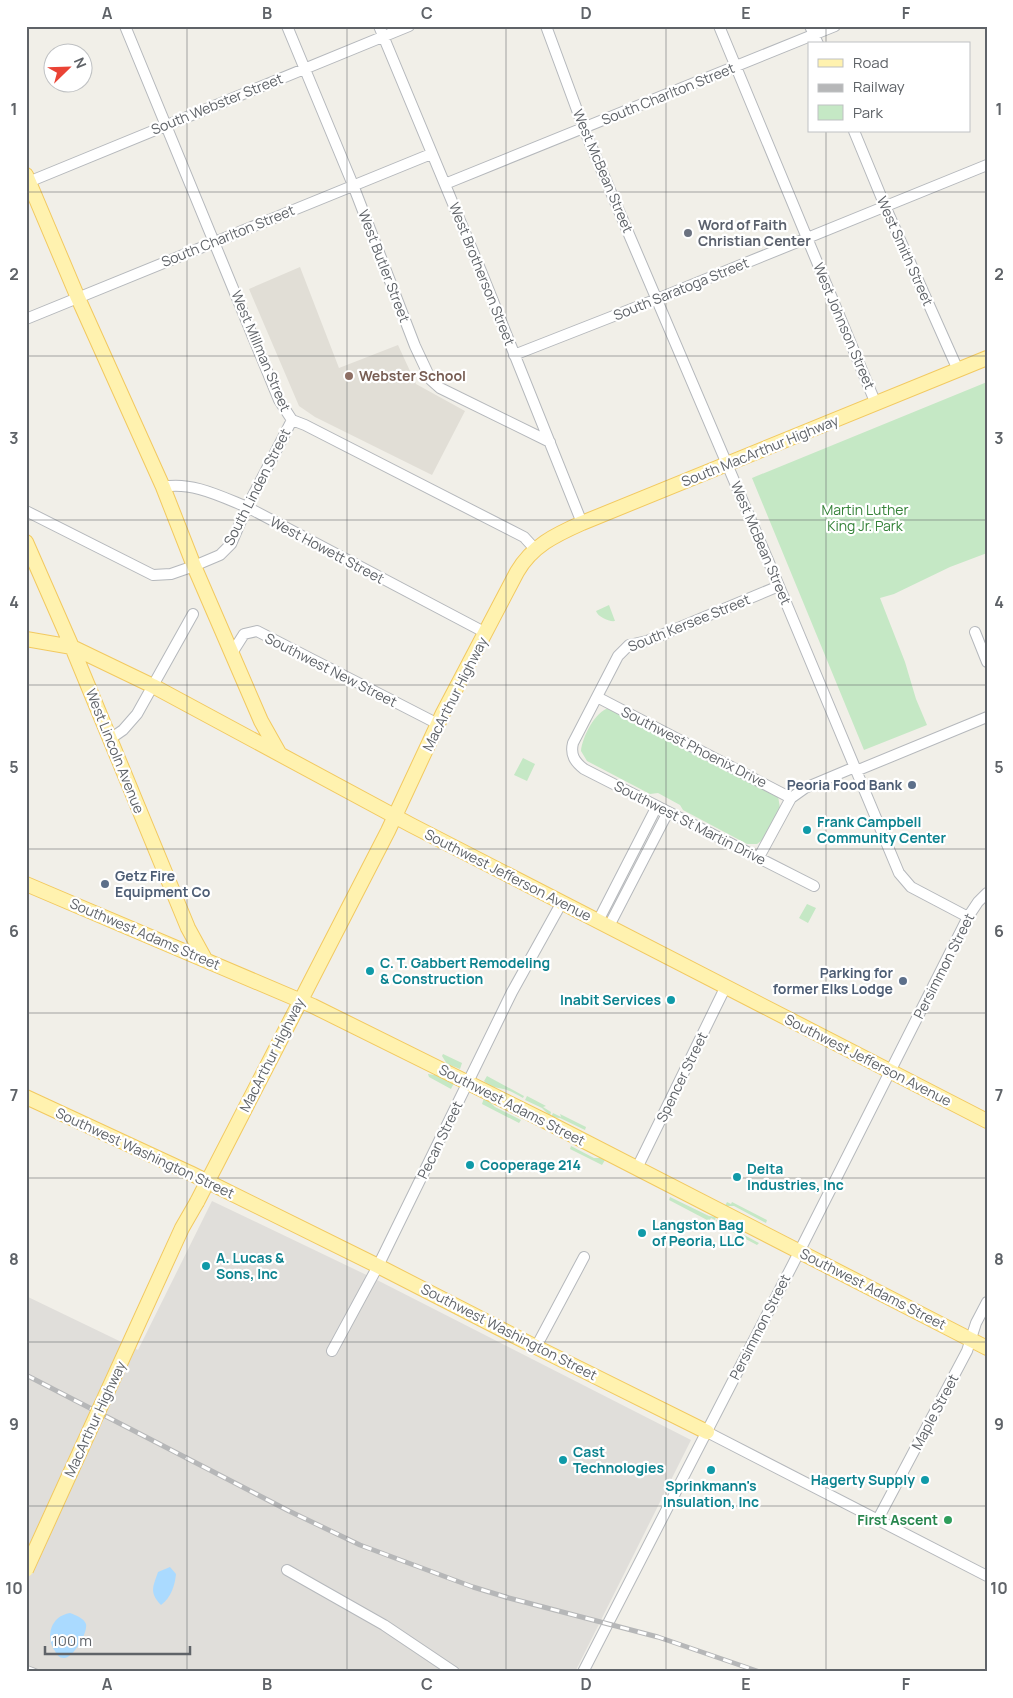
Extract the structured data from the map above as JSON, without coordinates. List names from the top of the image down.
{
  "streets": {
    "main road": [
      "South MacArthur Highway",
      "MacArthur Highway",
      "West Lincoln Avenue",
      "Southwest Jefferson Avenue",
      "Southwest Adams Street",
      "Southwest Washington Street"
    ],
    "street": [
      "South Charlton Street",
      "South Webster Street",
      "West McBean Street",
      "West Smith Street",
      "West Butler Street",
      "West Brotherson Street",
      "South Saratoga Street",
      "West Johnson Street",
      "West Millman Street",
      "South Linden Street",
      "West Howett Street",
      "South Kersee Street",
      "Southwest New Street",
      "Southwest Phoenix Drive",
      "Southwest St Martin Drive",
      "Persimmon Street",
      "Spencer Street",
      "Pecan Street",
      "Maple Street"
    ]
  },
  "crossings": [
    ["South Charlton Street", "West McBean Street"],
    ["South Charlton Street", "West Butler Street"],
    ["South Charlton Street", "West Brotherson Street"],
    ["South Charlton Street", "West Johnson Street"],
    ["South Charlton Street", "West Millman Street"],
    ["South Webster Street", "West Butler Street"],
    ["South Webster Street", "West Brotherson Street"],
    ["South Webster Street", "West Millman Street"],
    ["West McBean Street", "South Saratoga Street"],
    ["West McBean Street", "South MacArthur Highway"],
    ["West McBean Street", "South Kersee Street"],
    ["West McBean Street", "Persimmon Street"],
    ["West Smith Street", "South Saratoga Street"],
    ["West Smith Street", "South MacArthur Highway"],
    ["West Butler Street", "West Brotherson Street"],
    ["West Brotherson Street", "South Saratoga Street"],
    ["West Brotherson Street", "South MacArthur Highway"],
    ["South Saratoga Street", "West Johnson Street"],
    ["West Johnson Street", "South MacArthur Highway"],
    ["West Millman Street", "South MacArthur Highway"],
    ["West Millman Street", "South Linden Street"],
    ["West Millman Street", "MacArthur Highway"],
    ["South MacArthur Highway", "MacArthur Highway"],
    ["South Linden Street", "West Howett Street"],
    ["West Howett Street", "MacArthur Highway"],
    ["South Kersee Street", "Southwest Phoenix Drive"],
    ["South Kersee Street", "Southwest St Martin Drive"],
    ["Southwest New Street", "MacArthur Highway"],
    ["MacArthur Highway", "Southwest Jefferson Avenue"],
    ["MacArthur Highway", "Southwest Adams Street"],
    ["MacArthur Highway", "Southwest Washington Street"],
    ["West Lincoln Avenue", "Southwest Jefferson Avenue"],
    ["West Lincoln Avenue", "Southwest Adams Street"],
    ["Southwest Jefferson Avenue", "Persimmon Street"],
    ["Southwest Jefferson Avenue", "Spencer Street"],
    ["Southwest Jefferson Avenue", "Pecan Street"],
    ["Southwest Adams Street", "Persimmon Street"],
    ["Southwest Adams Street", "Spencer Street"],
    ["Southwest Adams Street", "Pecan Street"],
    ["Southwest Adams Street", "Maple Street"],
    ["Persimmon Street", "Southwest Washington Street"],
    ["Pecan Street", "Southwest Washington Street"],
    ["Southwest Washington Street", "Maple Street"]
  ],
  "parks": ["Martin Luther King Jr. Park"],
  "places": [
    "Word of Faith Christian Center",
    "Webster School",
    "Peoria Food Bank",
    "Frank Campbell Community Center",
    "Getz Fire Equipment Co",
    "C. T. Gabbert Remodeling & Construction",
    "Parking for former Elks Lodge",
    "Inabit Services",
    "Cooperage 214",
    "Delta Industries, Inc",
    "Langston Bag of Peoria, LLC",
    "A. Lucas & Sons, Inc",
    "Cast Technologies",
    "Sprinkmann's Insulation, Inc",
    "Hagerty Supply",
    "First Ascent"
  ],
  "legend": ["Road", "Railway", "Park"],
  "scale_bar": "100 m",
  "north": "top right",
  "grid": {
    "columns": [
      "A",
      "B",
      "C",
      "D",
      "E",
      "F"
    ],
    "rows": [
      "1",
      "2",
      "3",
      "4",
      "5",
      "6",
      "7",
      "8",
      "9",
      "10"
    ]
  }
}
